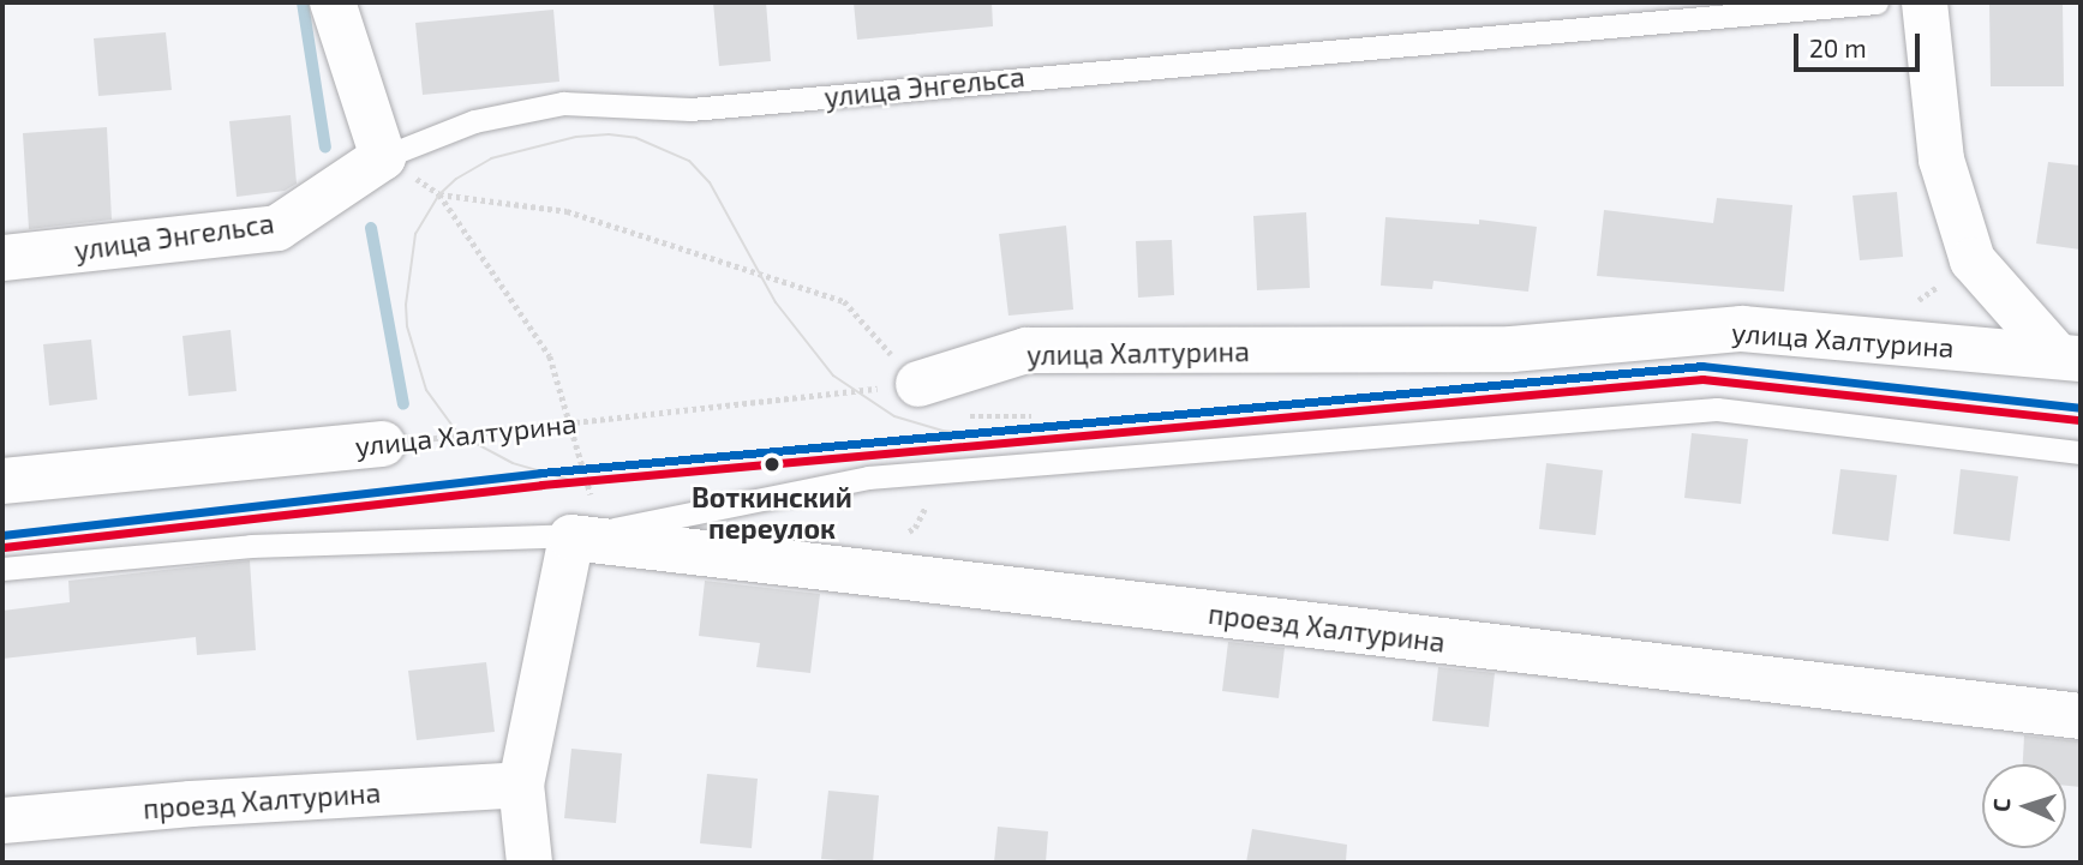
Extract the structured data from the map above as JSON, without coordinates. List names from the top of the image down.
{
  "streets": {
    "street": ["улица Энгельса", "улица Халтурина", "проезд Халтурина"]
  },
  "places": ["Воткинский переулок"],
  "scale_bar": "20 m",
  "north": "left"
}
